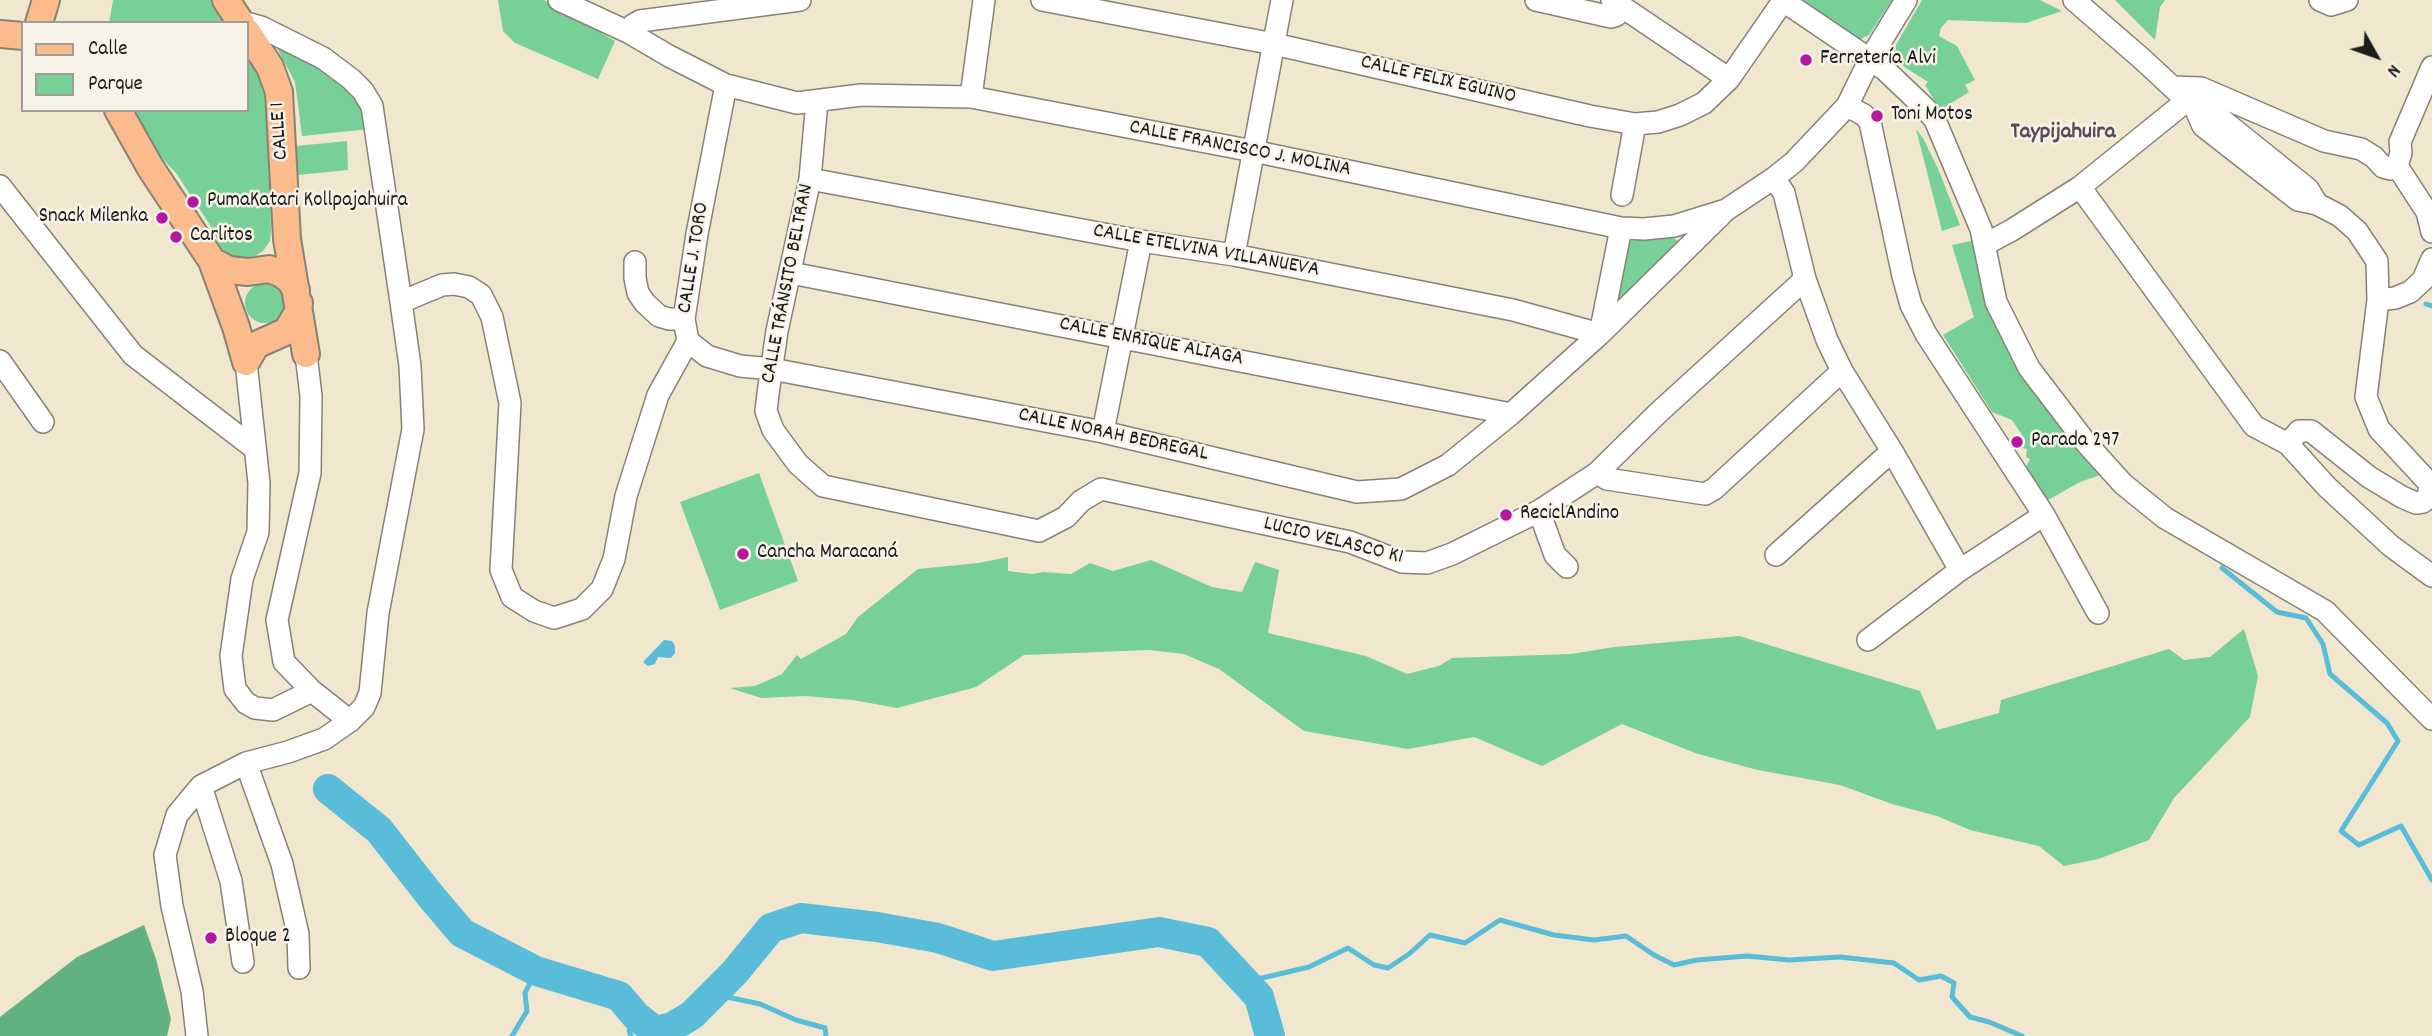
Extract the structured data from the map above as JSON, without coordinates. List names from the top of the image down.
{
  "streets": {
    "main road": ["CALLE 1"],
    "street": [
      "CALLE FELIX EGUINO",
      "CALLE FRANCISCO J. MOLINA",
      "CALLE ETELVINA VILLANUEVA",
      "CALLE J. TORO",
      "CALLE TRÁNSITO BELTRAN",
      "CALLE ENRIQUE ALIAGA",
      "CALLE NORAH BEDREGAL",
      "LUCIO VELASCO K1"
    ]
  },
  "crossings": [
    ["CALLE FRANCISCO J. MOLINA", "CALLE J. TORO"],
    ["CALLE FRANCISCO J. MOLINA", "CALLE TRÁNSITO BELTRAN"],
    ["CALLE FRANCISCO J. MOLINA", "CALLE NORAH BEDREGAL"],
    ["CALLE ETELVINA VILLANUEVA", "CALLE TRÁNSITO BELTRAN"],
    ["CALLE ETELVINA VILLANUEVA", "CALLE NORAH BEDREGAL"],
    ["CALLE J. TORO", "CALLE TRÁNSITO BELTRAN"],
    ["CALLE J. TORO", "CALLE NORAH BEDREGAL"],
    ["CALLE TRÁNSITO BELTRAN", "CALLE ENRIQUE ALIAGA"],
    ["CALLE TRÁNSITO BELTRAN", "CALLE NORAH BEDREGAL"],
    ["CALLE TRÁNSITO BELTRAN", "LUCIO VELASCO K1"],
    ["CALLE ENRIQUE ALIAGA", "CALLE NORAH BEDREGAL"]
  ],
  "districts": ["Taypijahuira"],
  "places": [
    "Ferretería Alvi",
    "Toni Motos",
    "PumaKatari Kollpajahuira",
    "Snack Milenka",
    "Carlitos",
    "Parada 297",
    "ReciclAndino",
    "Cancha Maracaná",
    "Bloque 2"
  ],
  "legend": ["Calle", "Parque"],
  "north": "bottom right"
}
